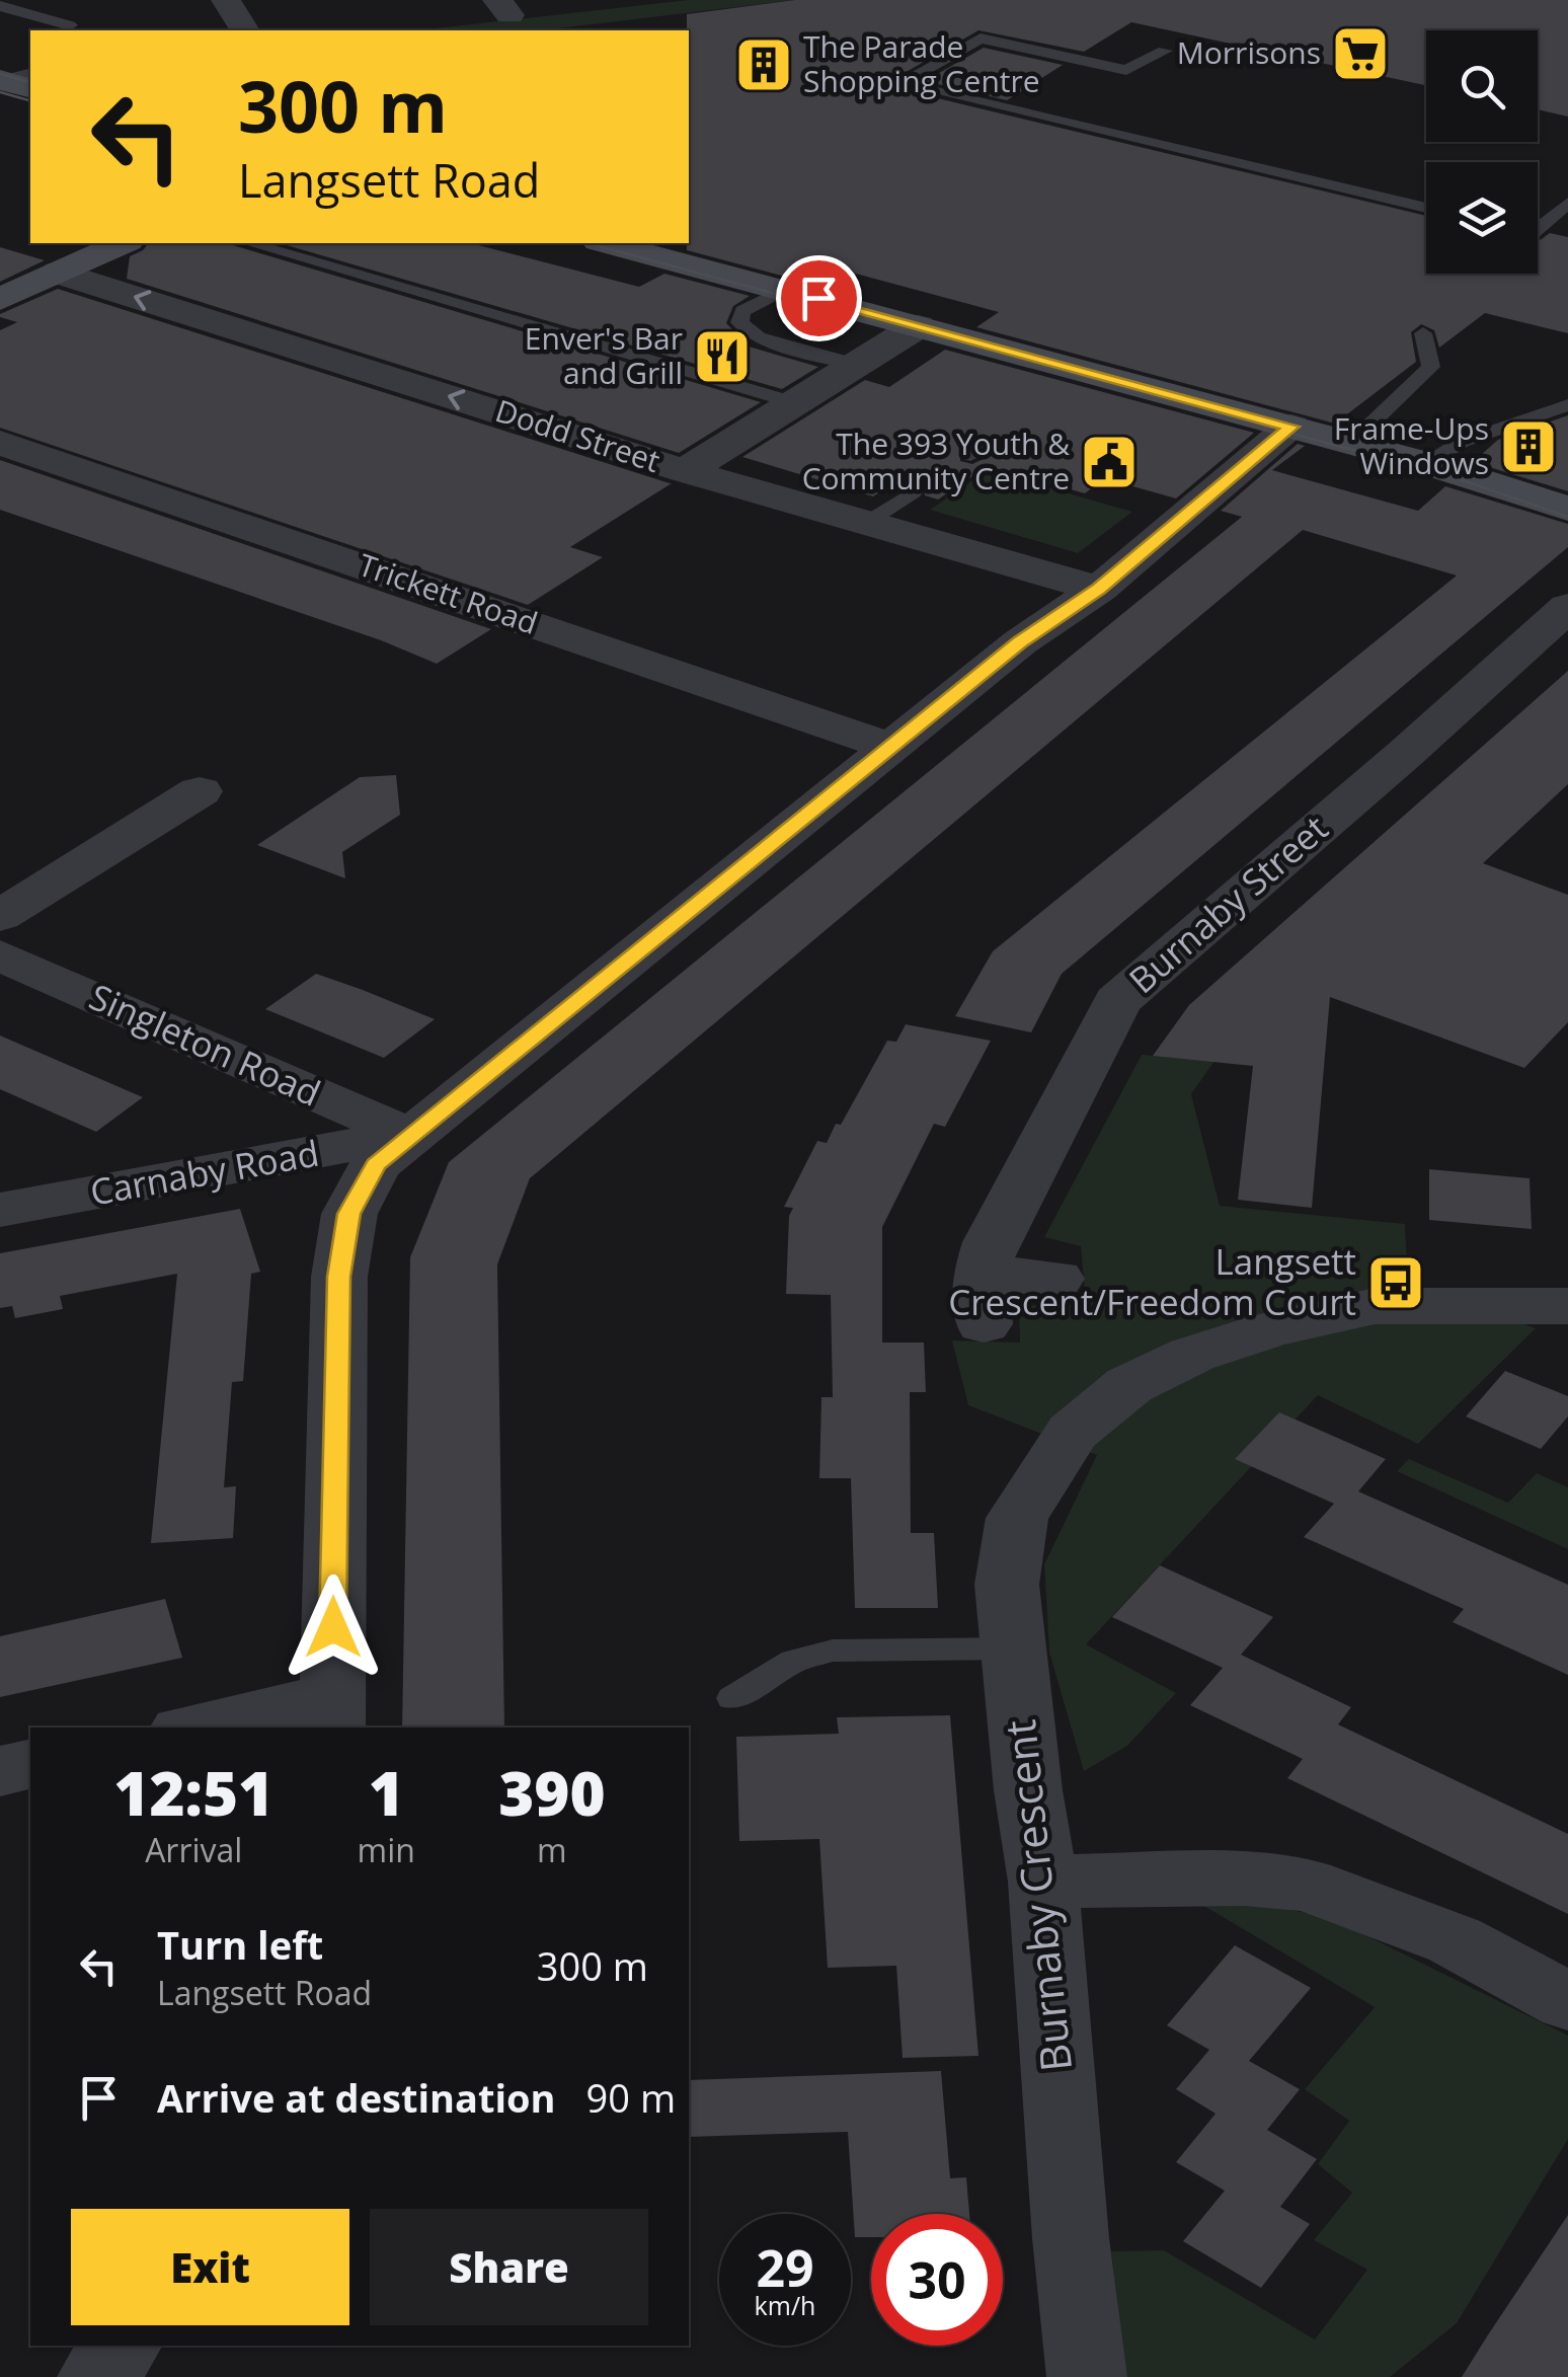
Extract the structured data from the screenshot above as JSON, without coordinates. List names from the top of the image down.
{
  "streets": {
    "street": [
      "Dodd Street",
      "Trickett Road",
      "Burnaby Street",
      "Singleton Road",
      "Carnaby Road",
      "Burnaby Crescent"
    ]
  },
  "crossings": [
    ["Singleton Road", "Carnaby Road"]
  ],
  "one_way": ["Dodd Street"],
  "places": {
    "supermarket": ["Morrisons"],
    "building": ["The Parade Shopping Centre", "Frame-Ups Windows"],
    "restaurant": ["Enver's Bar and Grill"],
    "public building": ["The 393 Youth & Community Centre"],
    "bus stop": ["Langsett Crescent/Freedom Court"]
  },
  "page": {
    "turn": ["300 m", "Langsett Road"],
    "eta": [
      "12:51",
      "Arrival",
      "1",
      "min",
      "390",
      "m"
    ],
    "list": [
      {
        "name": "Turn left",
        "note": "Langsett Road",
        "value": "300 m"
      },
      {
        "name": "Arrive at destination",
        "value": "90 m"
      }
    ],
    "buttons": ["Exit", "Share"],
    "speed": "29 km/h",
    "limit": "30"
  }
}
